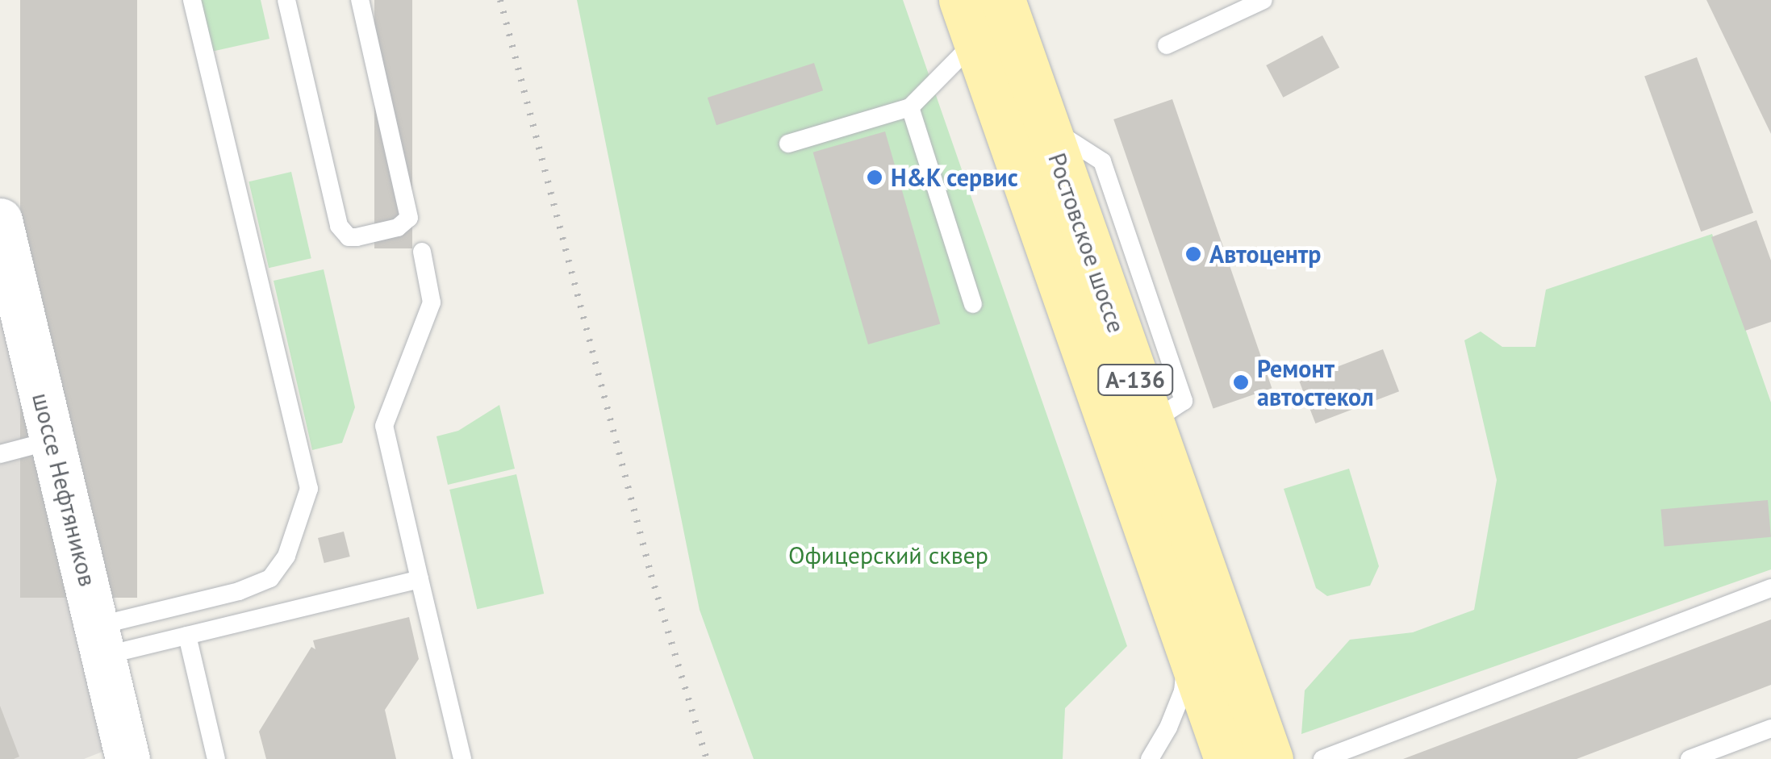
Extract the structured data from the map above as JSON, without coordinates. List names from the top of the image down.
{
  "streets": {
    "main road": ["Ростовское шоссе", "А-136", "шоссе Нефтяников"]
  },
  "parks": ["Офицерский сквер"],
  "places": ["H&K сервис", "Автоцентр", "Ремонт автостекол"]
}
